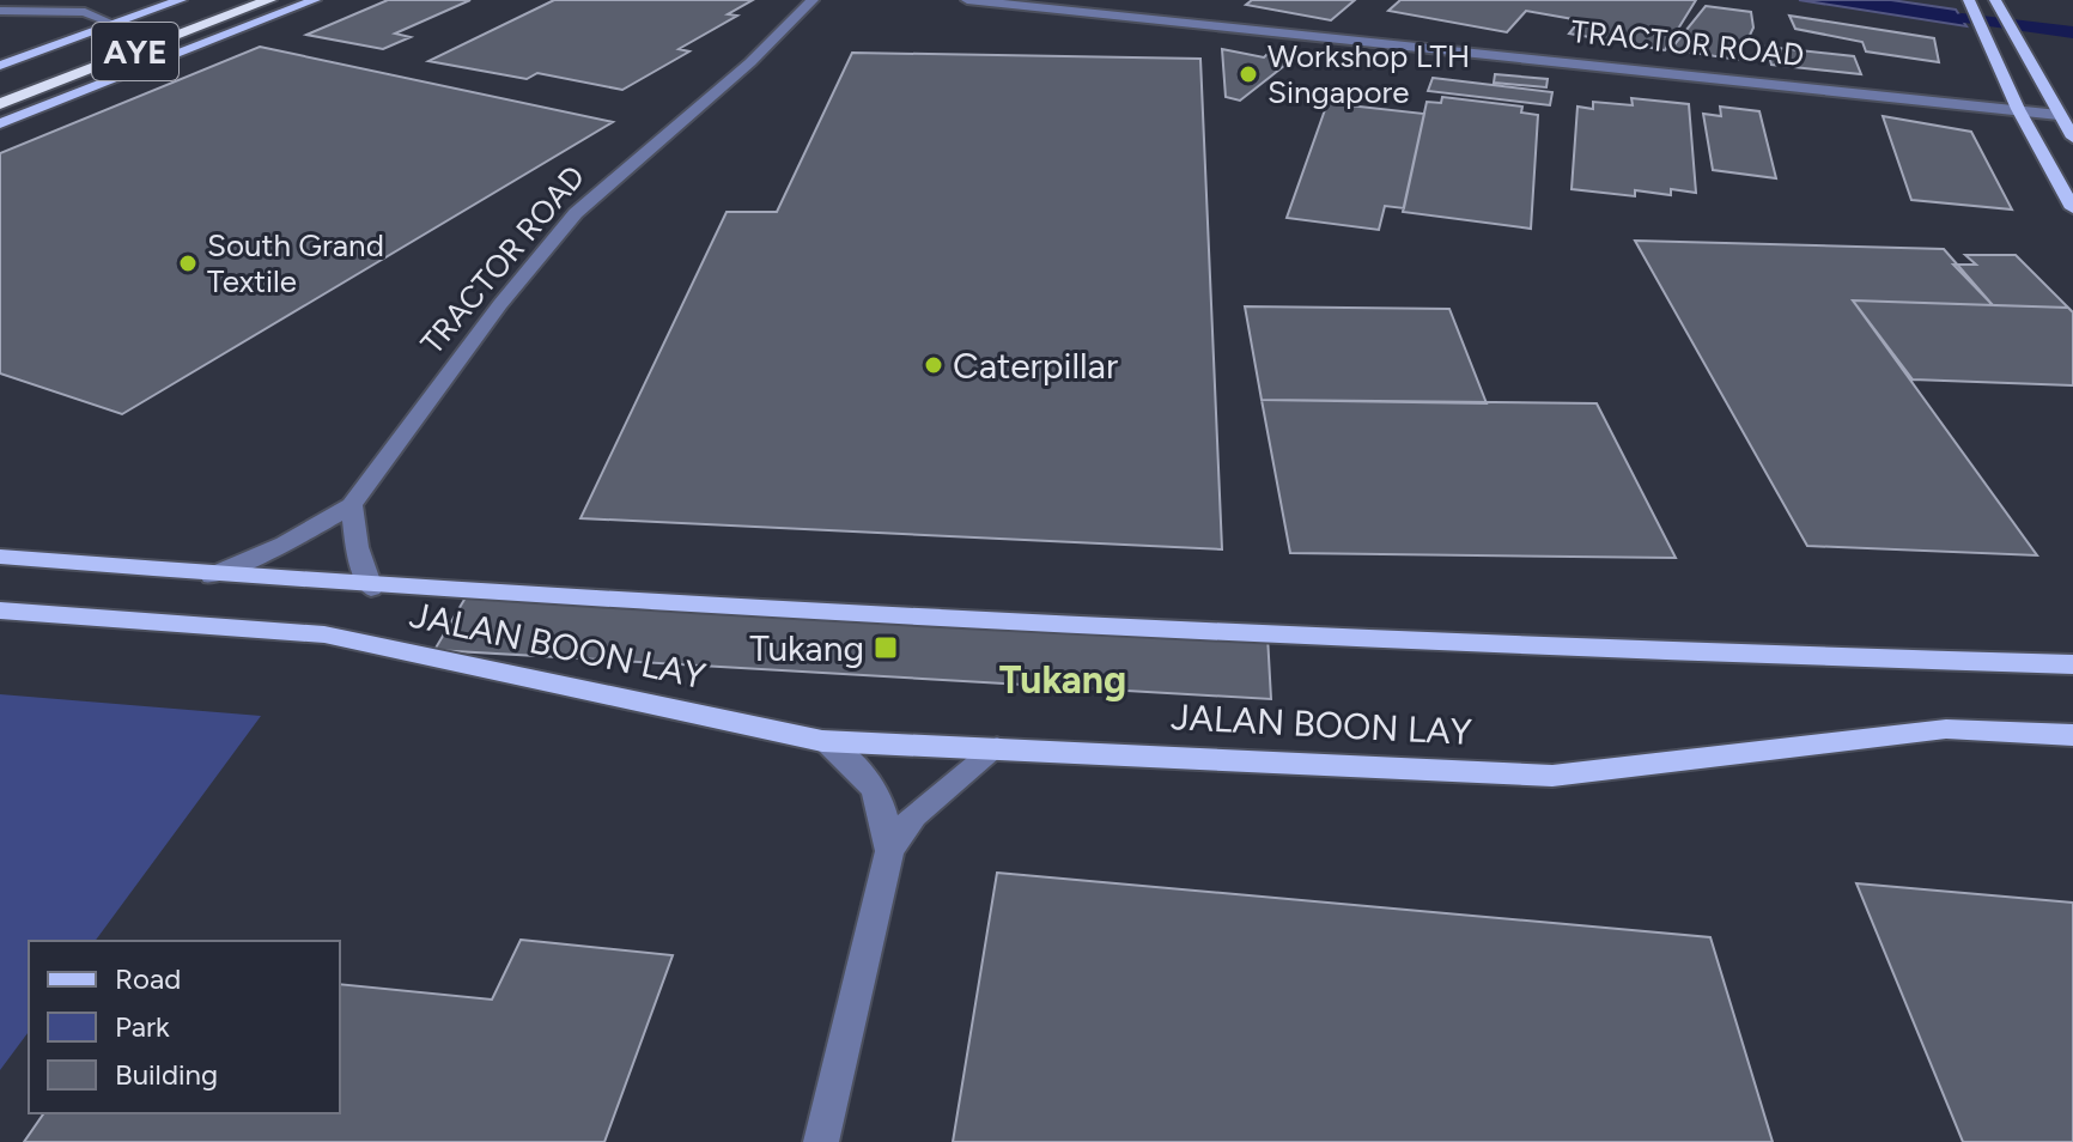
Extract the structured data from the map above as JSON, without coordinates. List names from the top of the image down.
{
  "streets": {
    "highway": ["AYE"],
    "main road": ["JALAN BOON LAY"],
    "street": ["TRACTOR ROAD"]
  },
  "crossings": [
    ["TRACTOR ROAD", "JALAN BOON LAY"]
  ],
  "districts": ["Tukang"],
  "places": {
    "other": ["Workshop LTH Singapore", "South Grand Textile", "Caterpillar"],
    "transit": ["Tukang"]
  },
  "legend": ["Road", "Park", "Building"]
}
